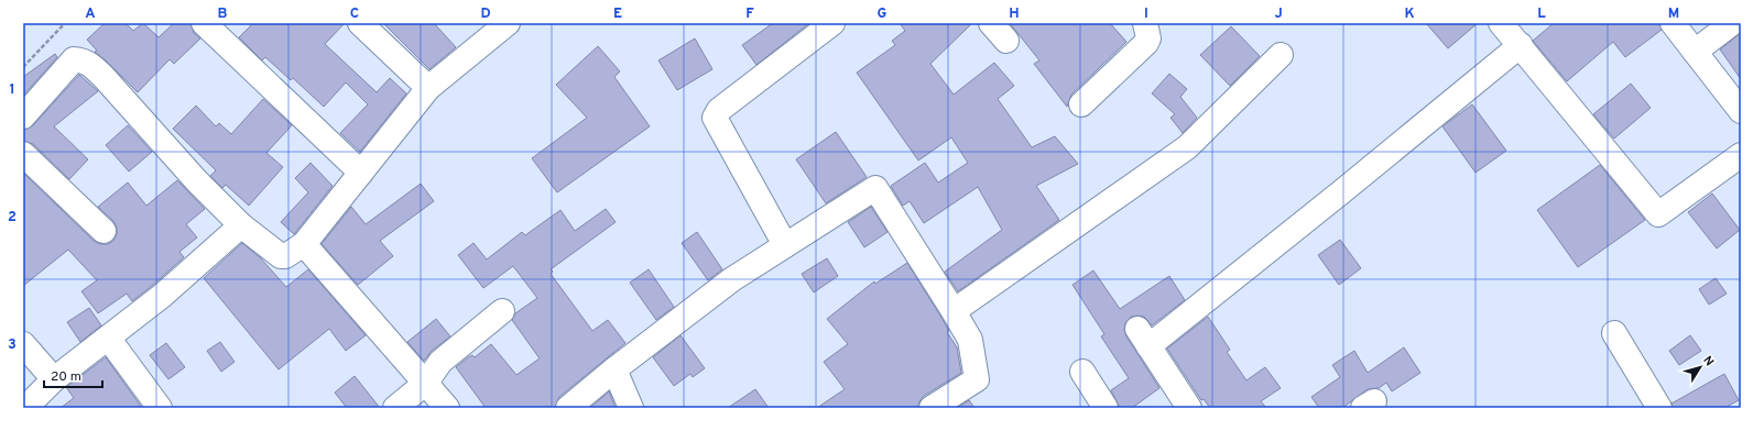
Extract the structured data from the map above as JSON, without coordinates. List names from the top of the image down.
{
  "scale_bar": "20 m",
  "north": "top right",
  "grid": {
    "columns": [
      "A",
      "B",
      "C",
      "D",
      "E",
      "F",
      "G",
      "H",
      "I",
      "J",
      "K",
      "L",
      "M"
    ],
    "rows": ["1", "2", "3"]
  }
}
